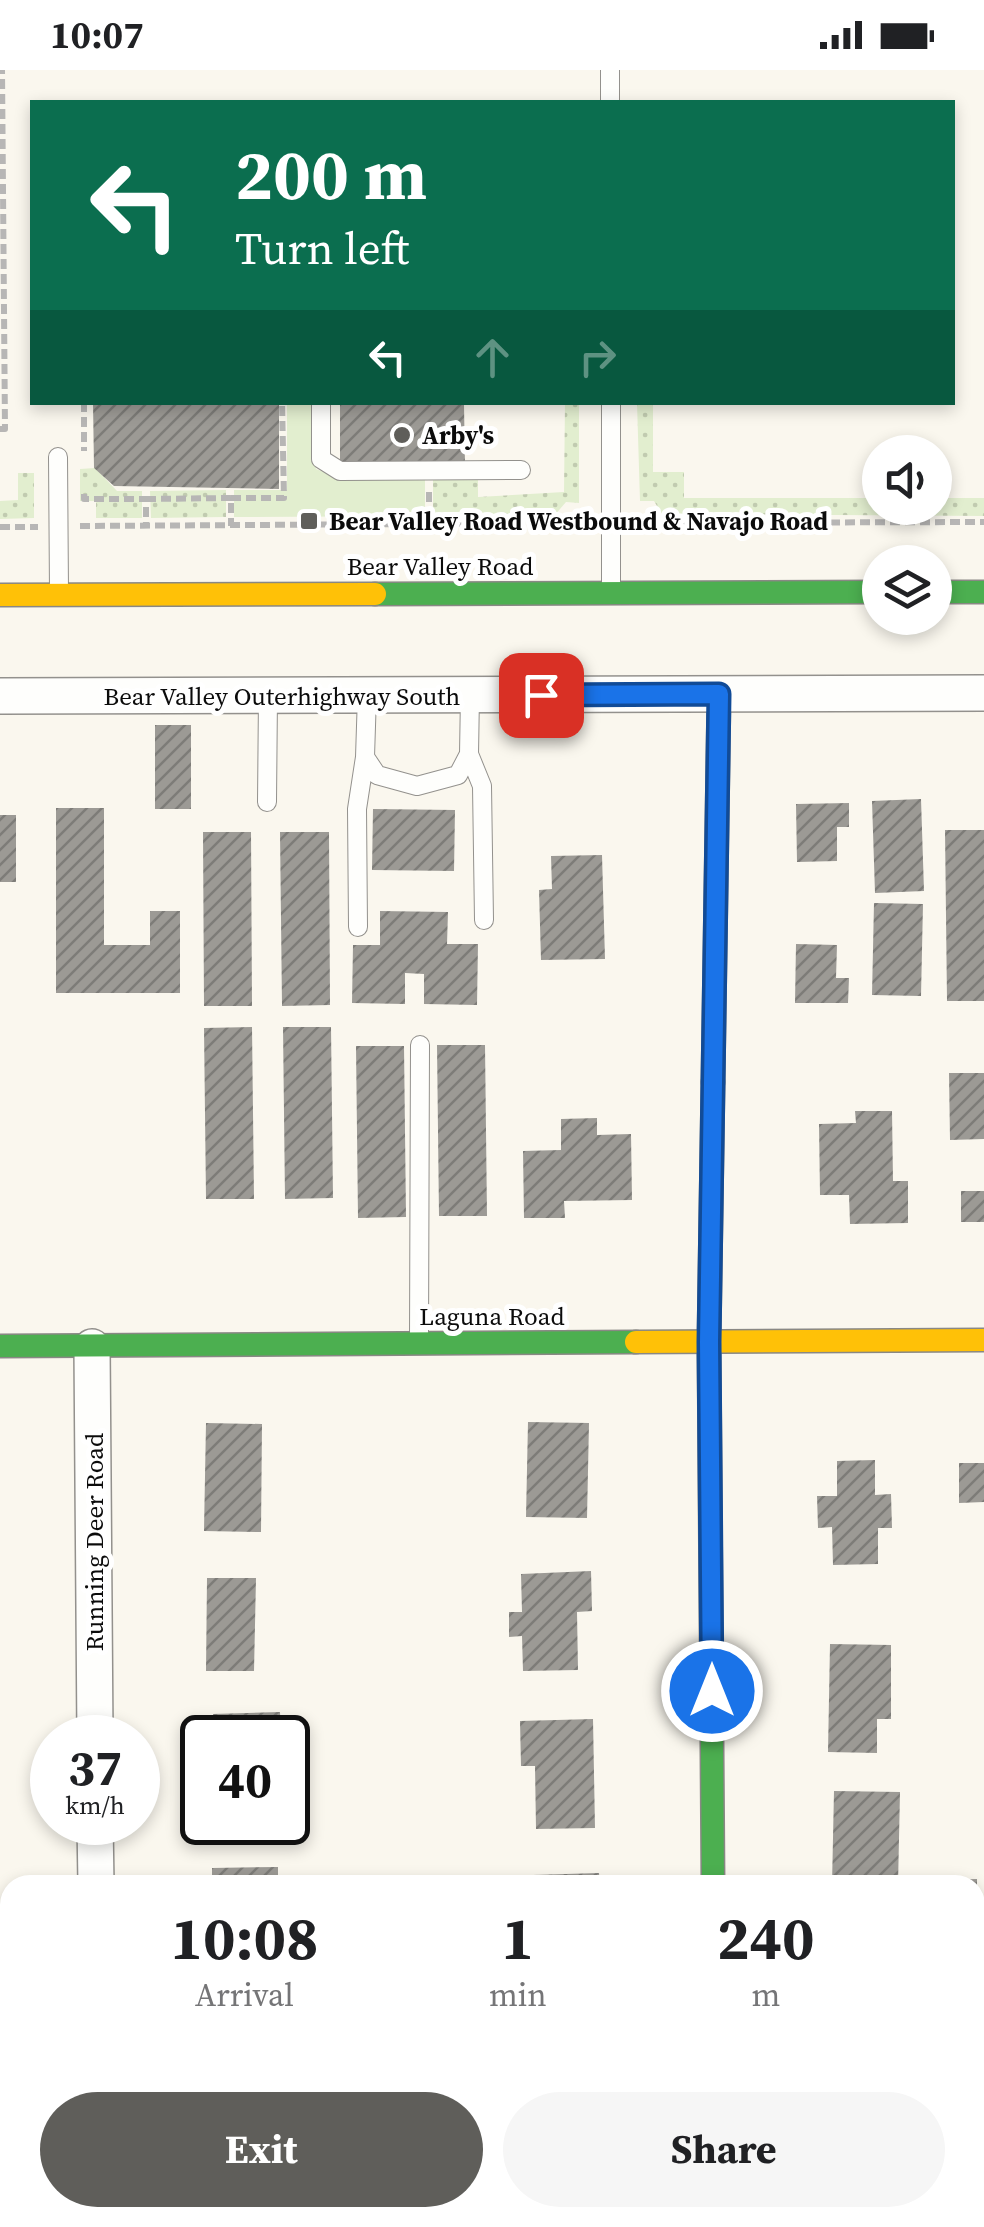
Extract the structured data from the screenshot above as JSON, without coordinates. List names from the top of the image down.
{
  "streets": {
    "street": [
      "Bear Valley Road",
      "Bear Valley Outerhighway South",
      "Laguna Road",
      "Running Deer Road"
    ]
  },
  "crossings": [
    ["Laguna Road", "Running Deer Road"]
  ],
  "places": {
    "other": ["Arby's"],
    "transit": ["Bear Valley Road Westbound & Navajo Road"]
  },
  "page": {
    "status": "10:07",
    "turn": ["200 m", "Turn left"],
    "speed": "37 km/h",
    "limit": "40",
    "eta": [
      "10:08",
      "Arrival",
      "1",
      "min",
      "240",
      "m"
    ],
    "buttons": ["Exit", "Share"]
  }
}
